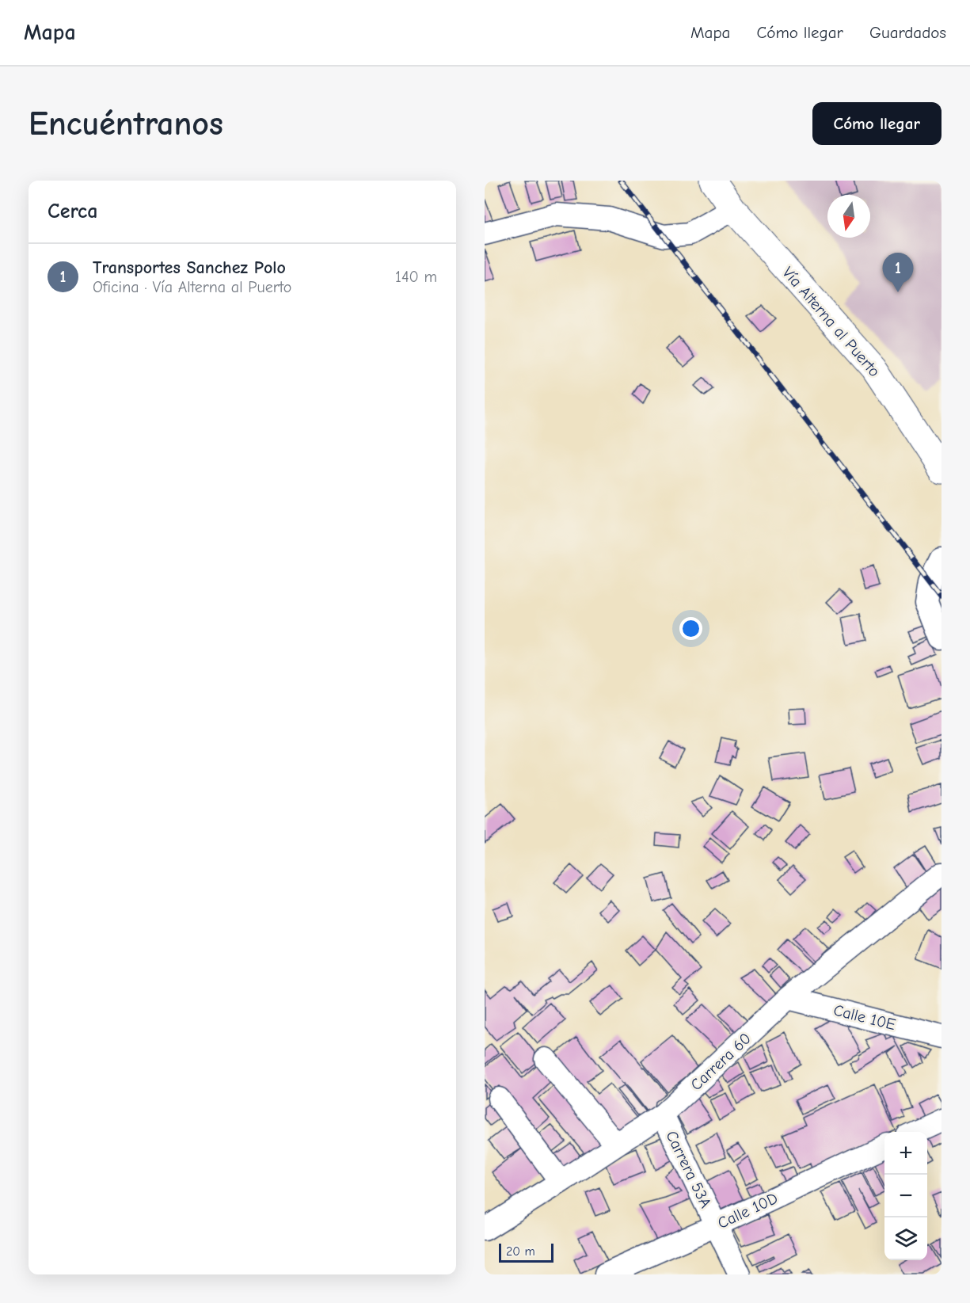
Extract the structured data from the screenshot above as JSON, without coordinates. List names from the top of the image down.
{
  "streets": {
    "main road": ["Vía Alterna al Puerto"],
    "street": [
      "Calle 10E",
      "Carrera 60",
      "Carrera 53A",
      "Calle 10D"
    ]
  },
  "crossings": [
    ["Calle 10E", "Carrera 60"],
    ["Carrera 60", "Carrera 53A"],
    ["Carrera 53A", "Calle 10D"]
  ],
  "scale_bar": "20 m",
  "north": "bottom",
  "page": {
    "header": "Mapa",
    "nav": ["Mapa", "Cómo llegar", "Guardados"],
    "buttons": "Cómo llegar",
    "title": "Encuéntranos",
    "heading": "Cerca",
    "list": [
      {
        "mark": "1",
        "name": "Transportes Sanchez Polo",
        "note": "Oficina · Vía Alterna al Puerto",
        "value": "140 m"
      }
    ],
    "pins": "1",
    "map_buttons": ["+", "−"],
    "scale": "20 m"
  }
}
